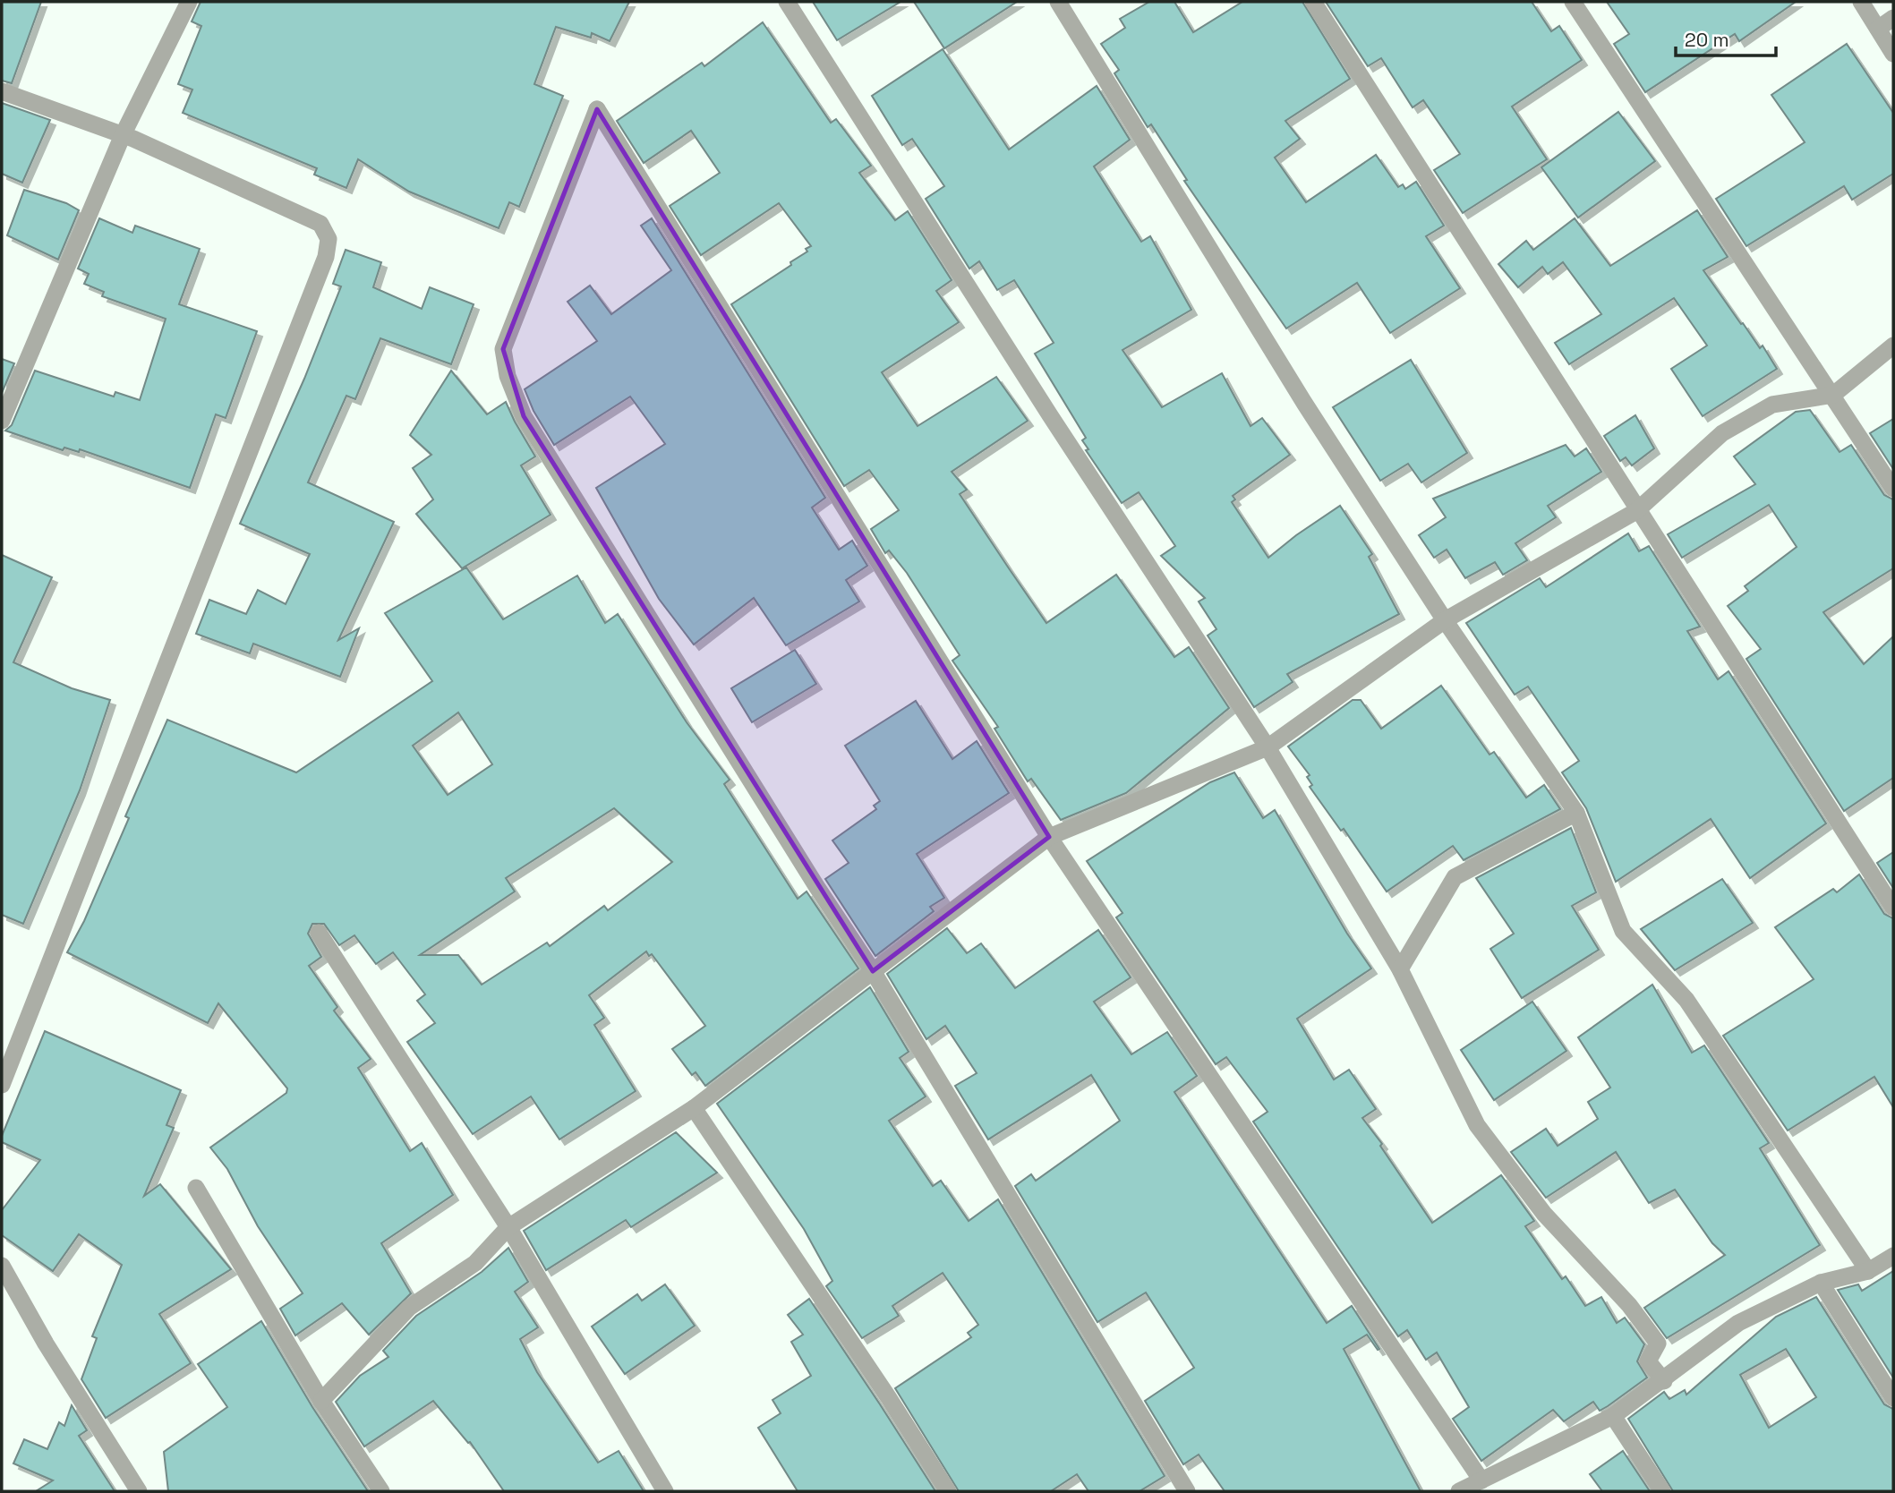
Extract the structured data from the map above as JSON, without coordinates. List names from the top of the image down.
{
  "scale_bar": "20 m"
}
